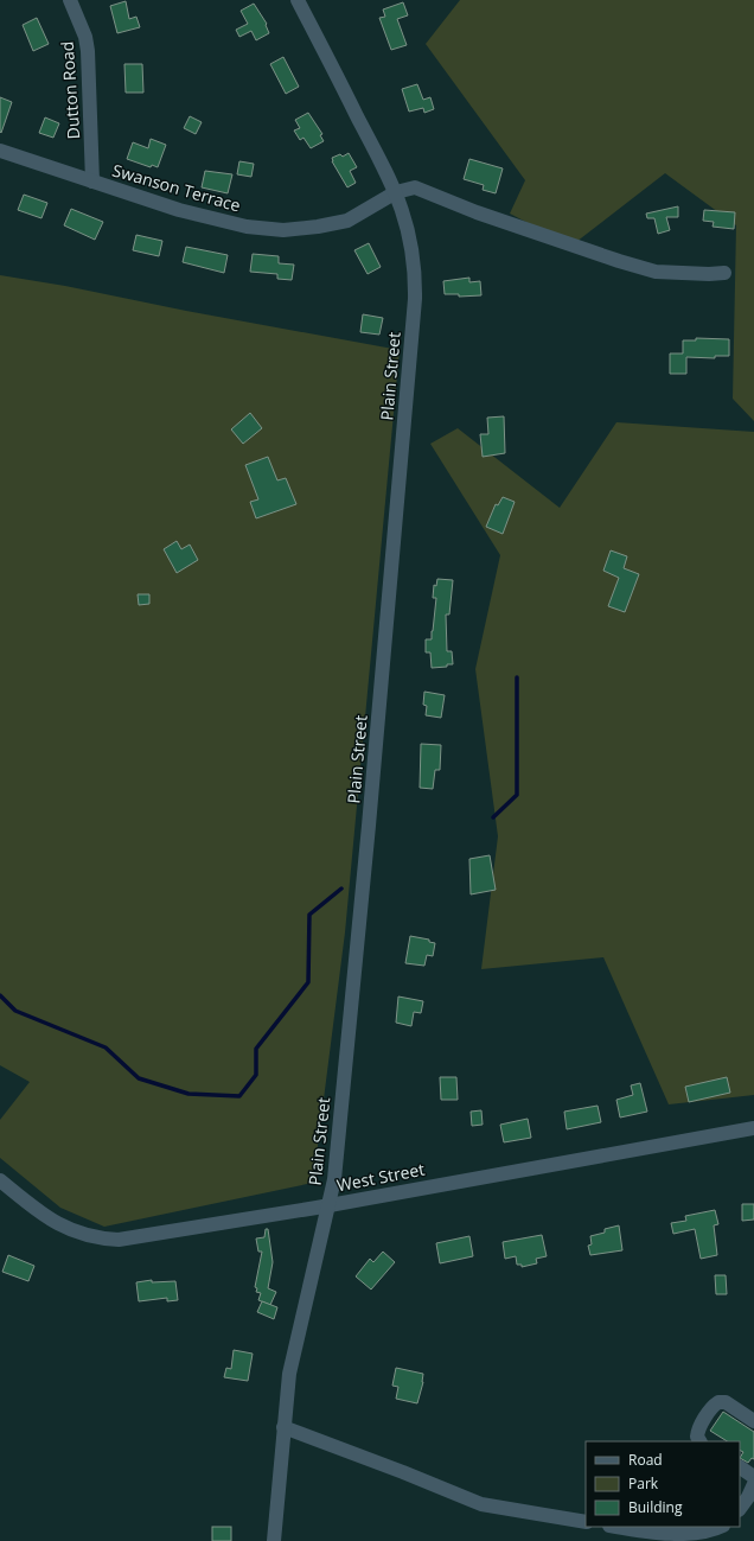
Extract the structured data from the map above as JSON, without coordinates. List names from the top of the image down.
{
  "streets": {
    "street": [
      "Dutton Road",
      "Swanson Terrace",
      "Plain Street",
      "West Street"
    ]
  },
  "crossings": [
    ["Dutton Road", "Swanson Terrace"],
    ["Swanson Terrace", "Plain Street"],
    ["Plain Street", "West Street"]
  ],
  "legend": ["Road", "Park", "Building"]
}
